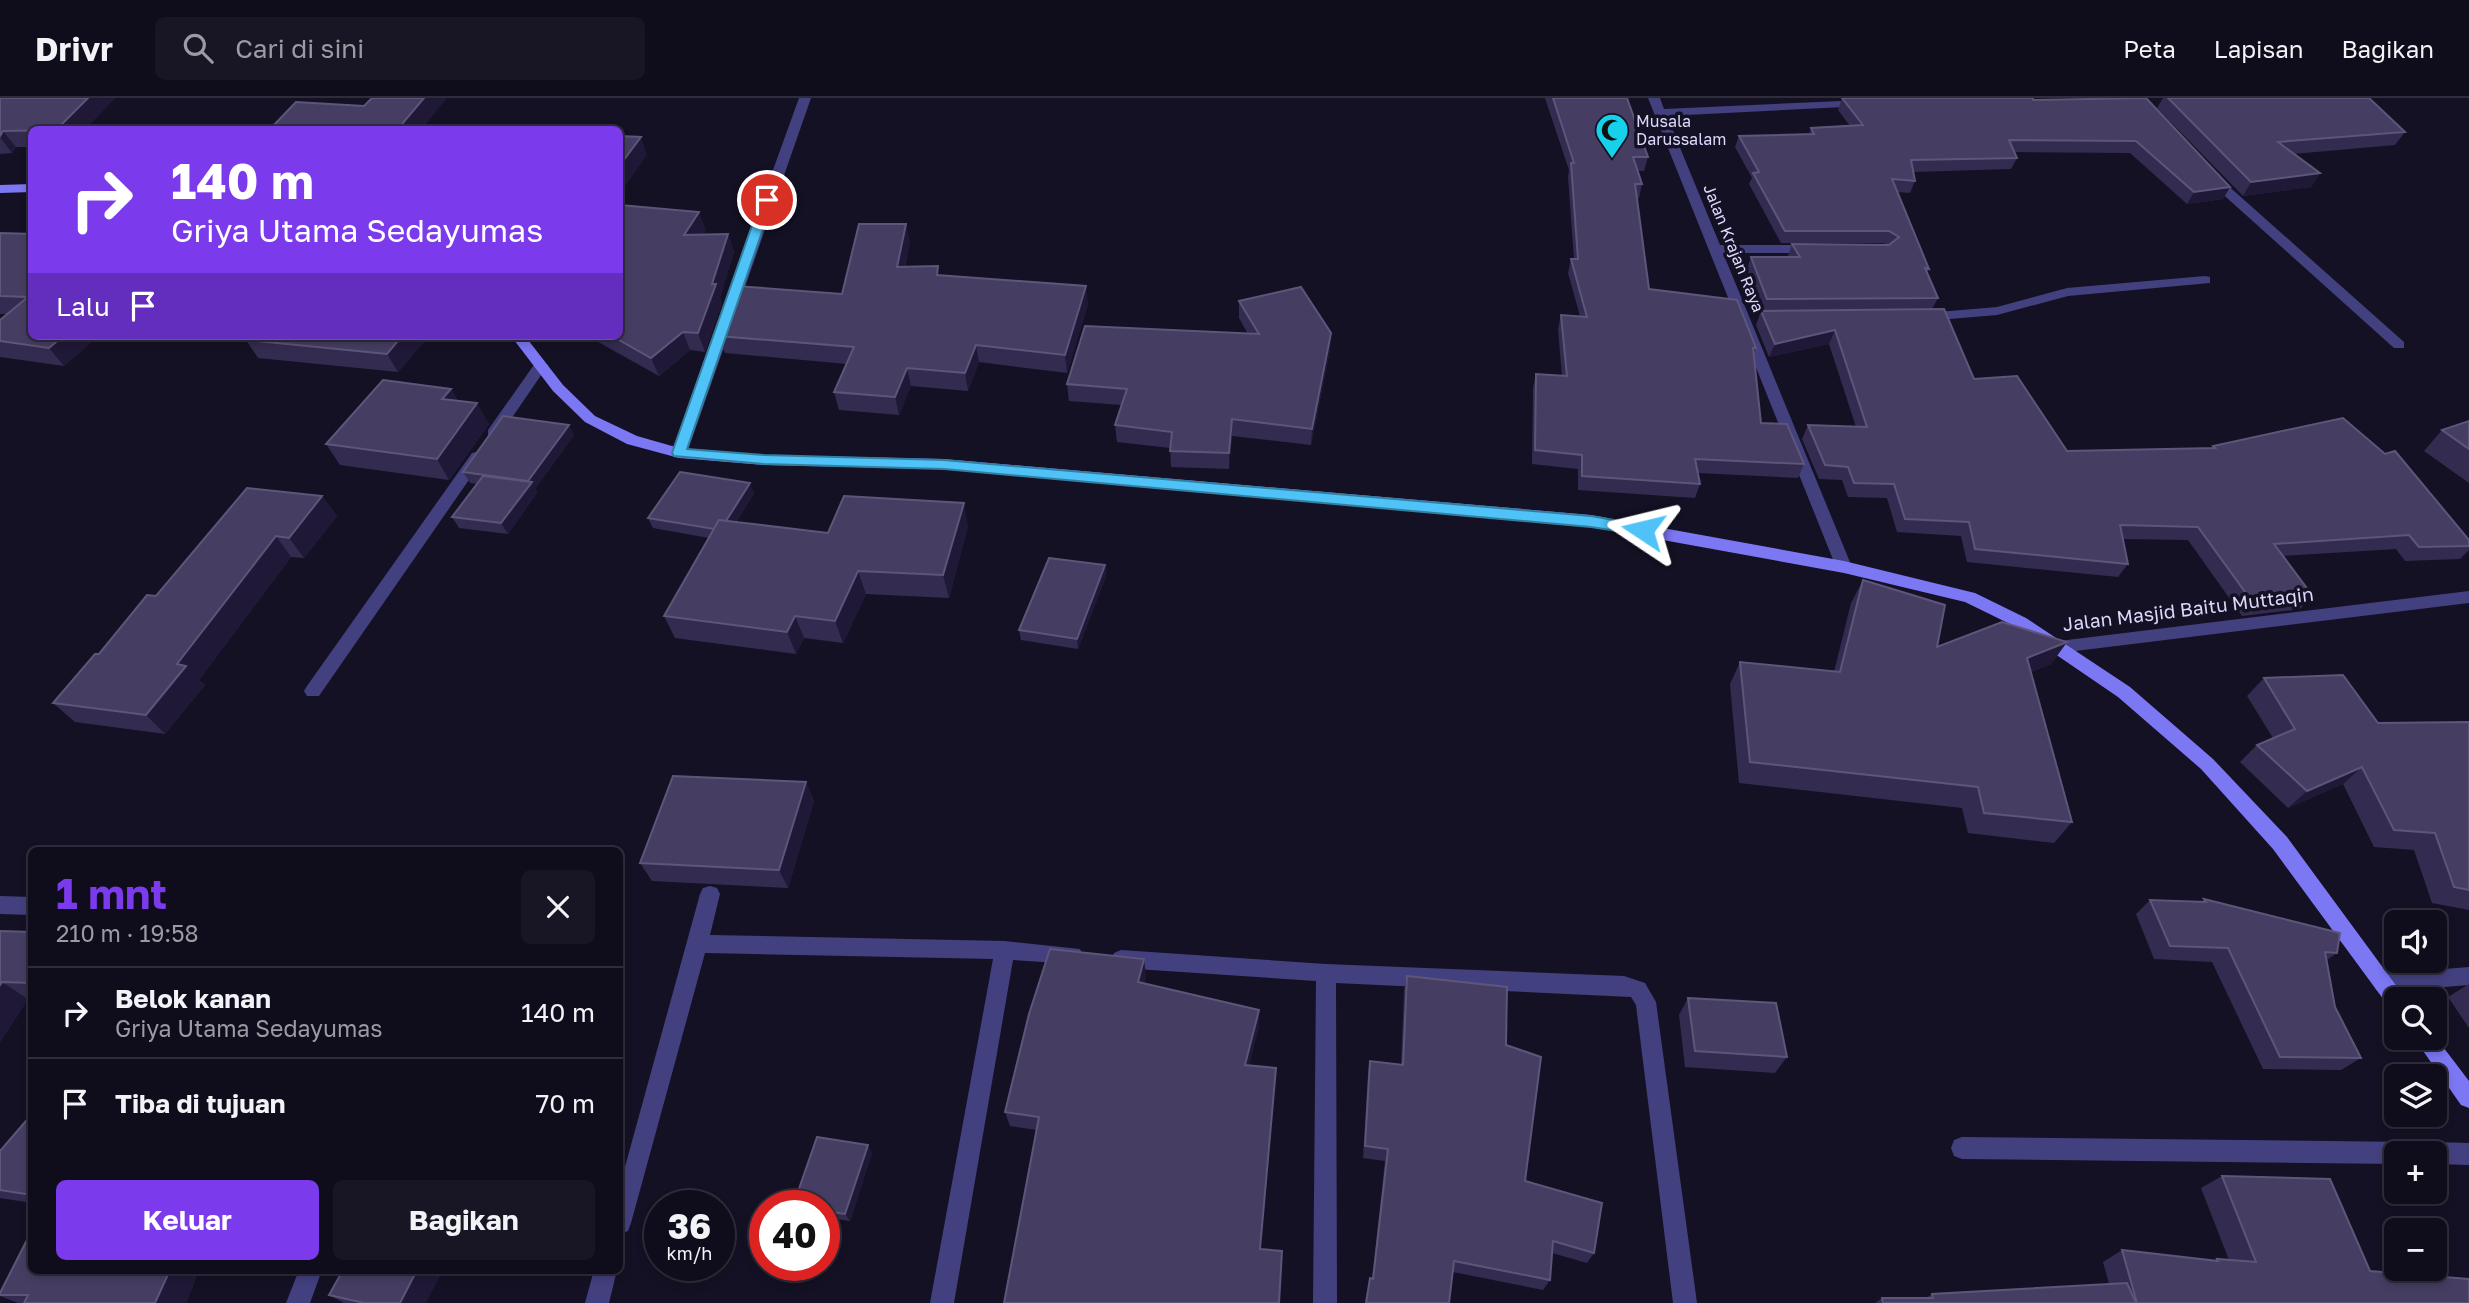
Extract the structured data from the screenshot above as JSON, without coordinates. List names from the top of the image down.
{
  "streets": {
    "street": ["Jalan Krajan Raya", "Jalan Masjid Baitu Muttaqin"]
  },
  "crossings": [
    ["Jalan Krajan Raya", "Jalan Masjid Baitu Muttaqin"]
  ],
  "places": {
    "mosque": ["Musala Darussalam"]
  },
  "page": {
    "header": "Drivr",
    "search": "Cari di sini",
    "nav": ["Peta", "Lapisan", "Bagikan"],
    "turn": ["140 m", "Griya Utama Sedayumas"],
    "then": "Lalu",
    "heading": ["1 mnt", "210 m · 19:58"],
    "map_buttons": ["+", "−"],
    "list": [
      {
        "name": "Belok kanan",
        "note": "Griya Utama Sedayumas",
        "value": "140 m"
      },
      {
        "name": "Tiba di tujuan",
        "value": "70 m"
      }
    ],
    "buttons": ["Keluar", "Bagikan"],
    "speed": "36 km/h",
    "limit": "40"
  }
}
